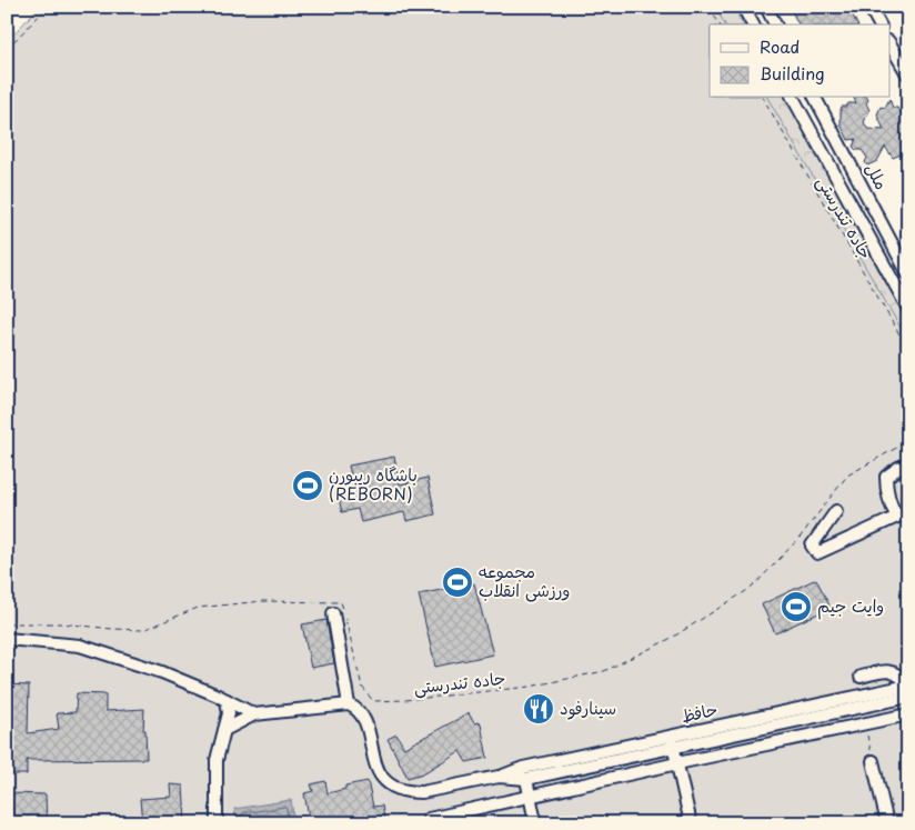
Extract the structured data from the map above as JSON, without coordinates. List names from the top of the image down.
{
  "streets": {
    "street": ["ملل", "حافظ"],
    "path": ["جاده تندرستی"]
  },
  "places": {
    "sports": ["باشگاه ریبورن (REBORN)", "مجموعه ورزشی انقلاب", "وایت جیم"],
    "restaurant": ["سینارفود"]
  },
  "legend": ["Road", "Building"]
}
